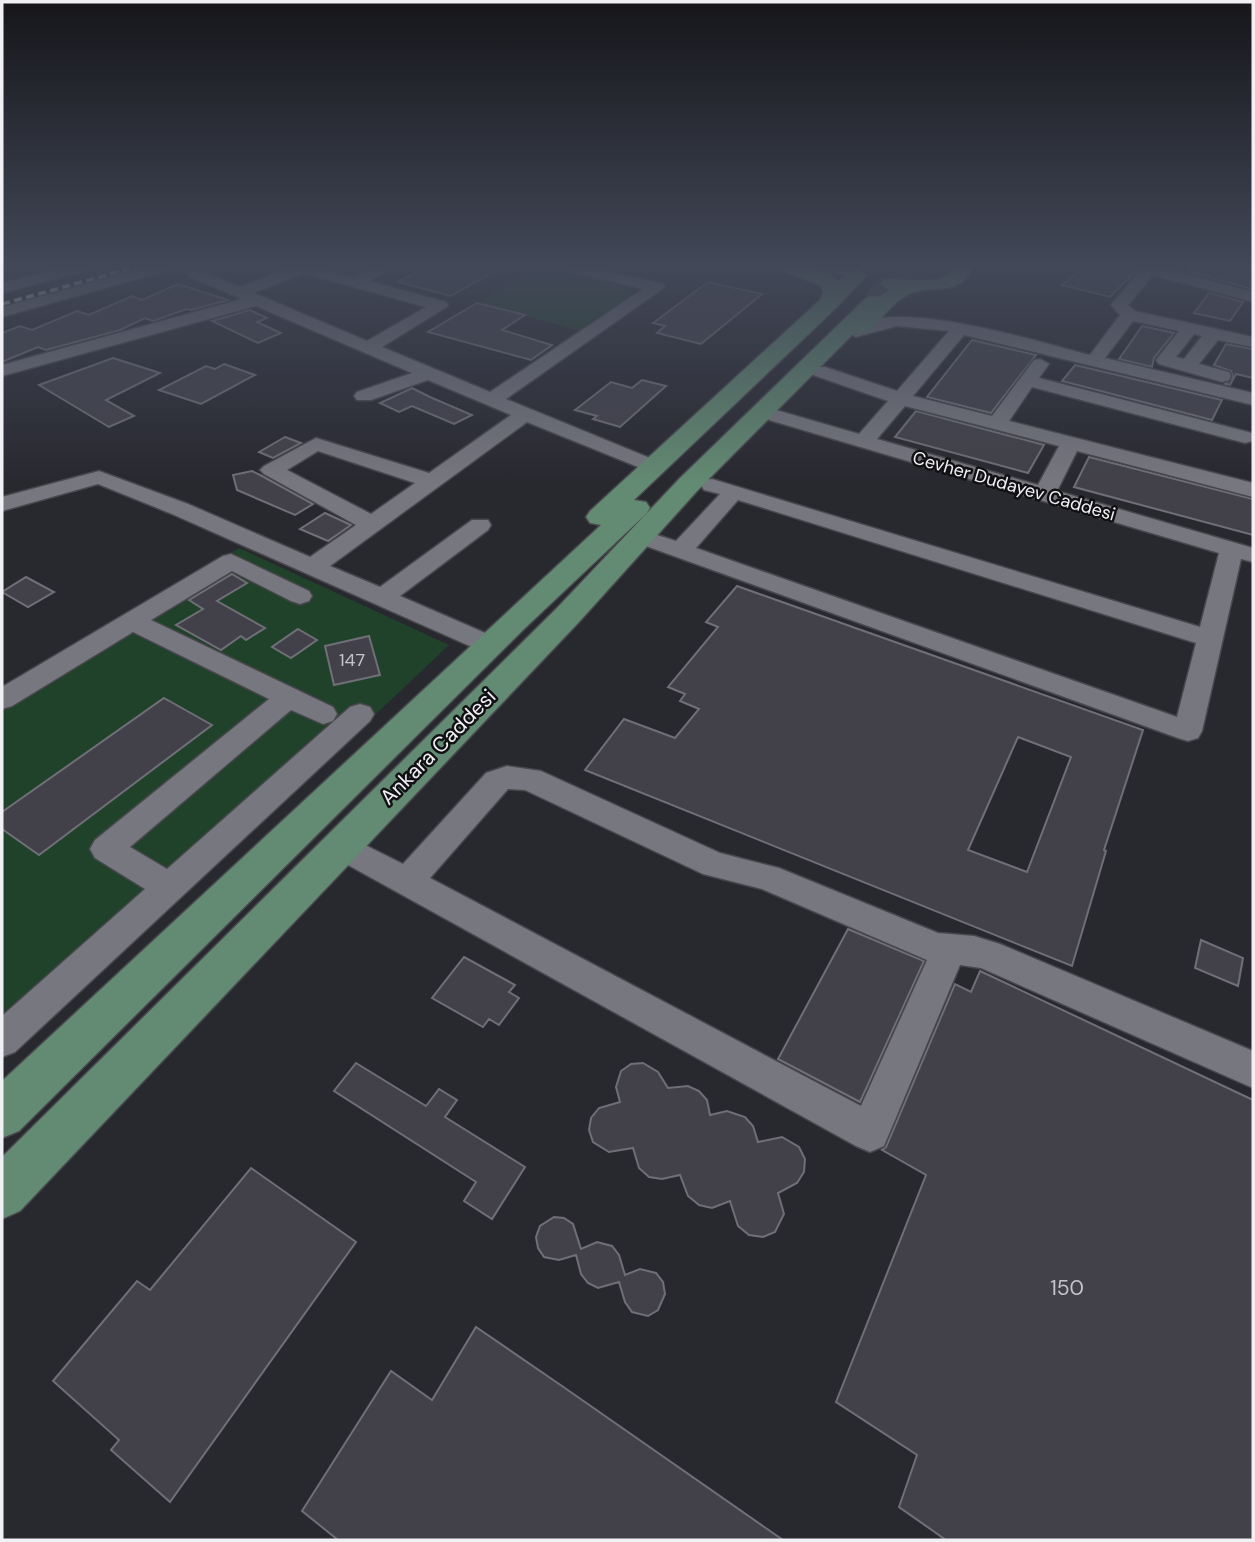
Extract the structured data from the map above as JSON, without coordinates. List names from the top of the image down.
{
  "streets": {
    "main road": ["Ankara Caddesi"],
    "street": ["Cevher Dudayev Caddesi"]
  },
  "house_numbers": ["147", "150"]
}
